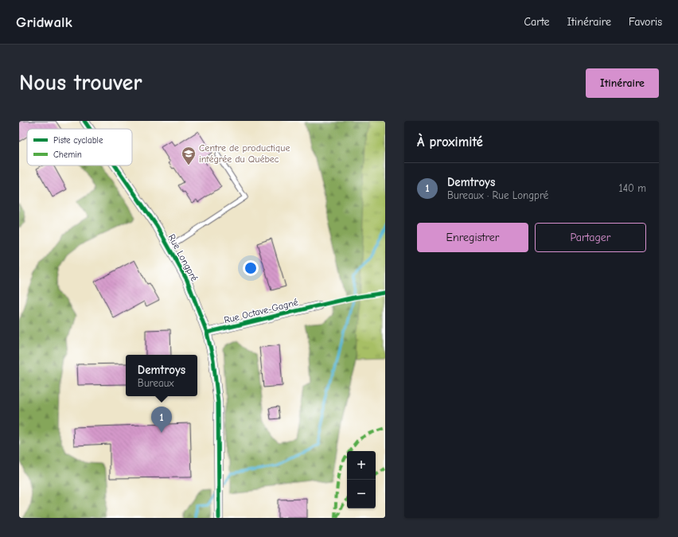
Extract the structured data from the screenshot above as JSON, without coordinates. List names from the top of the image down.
{
  "streets": {
    "street": ["Rue Longpré", "Rue Octave-Gagné"]
  },
  "crossings": [
    ["Rue Longpré", "Rue Octave-Gagné"]
  ],
  "places": {
    "school or university": ["Centre de productique intégrée du Québec"]
  },
  "legend": ["Piste cyclable", "Chemin"],
  "page": {
    "header": "Gridwalk",
    "nav": ["Carte", "Itinéraire", "Favoris"],
    "buttons": [
      "Itinéraire",
      ["Enregistrer", "Partager"]
    ],
    "title": "Nous trouver",
    "heading": "À proximité",
    "list": [
      {
        "mark": "1",
        "name": "Demtroys",
        "note": "Bureaux · Rue Longpré",
        "value": "140 m"
      }
    ],
    "popup": ["Demtroys", "Bureaux"],
    "pins": "1",
    "map_buttons": ["+", "−"]
  }
}
